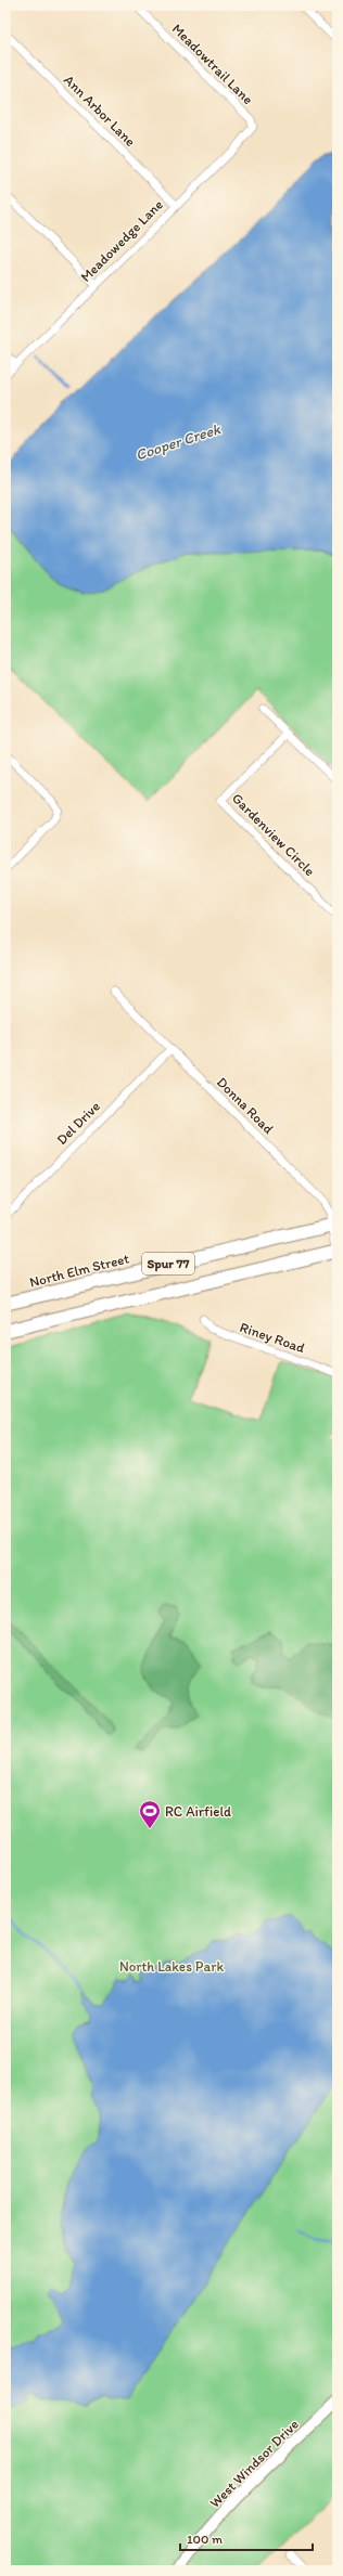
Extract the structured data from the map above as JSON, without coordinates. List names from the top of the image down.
{
  "streets": {
    "main road": ["Spur 77", "North Elm Street"],
    "street": [
      "Meadowtrail Lane",
      "Ann Arbor Lane",
      "Meadowedge Lane",
      "Gardenview Circle",
      "Donna Road",
      "Del Drive",
      "Riney Road",
      "West Windsor Drive"
    ]
  },
  "crossings": [
    ["Meadowtrail Lane", "Meadowedge Lane"],
    ["Ann Arbor Lane", "Meadowedge Lane"],
    ["Donna Road", "Del Drive"],
    ["Donna Road", "Spur 77"],
    ["Donna Road", "North Elm Street"]
  ],
  "water": ["Cooper Creek"],
  "parks": ["North Lakes Park"],
  "places": {
    "sports": ["RC Airfield"]
  },
  "scale_bar": "100 m"
}
